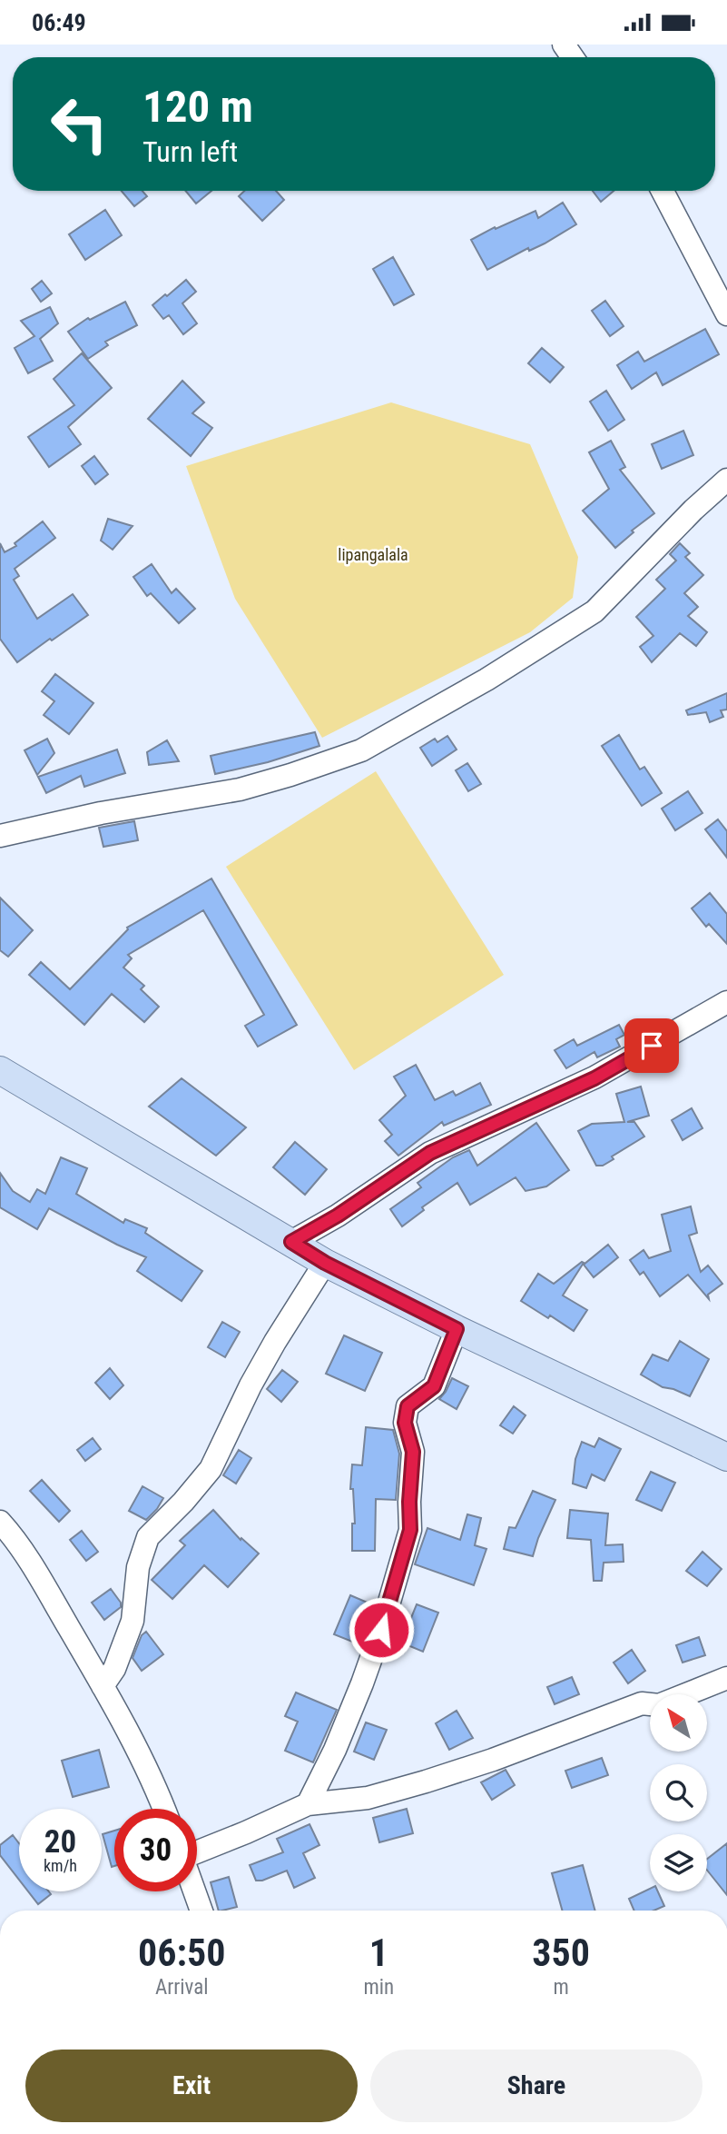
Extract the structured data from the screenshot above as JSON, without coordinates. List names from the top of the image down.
{
  "parks": ["lipangalala"],
  "north": "top left",
  "page": {
    "status": "06:49",
    "turn": ["120 m", "Turn left"],
    "speed": "20 km/h",
    "limit": "30",
    "eta": [
      "06:50",
      "Arrival",
      "1",
      "min",
      "350",
      "m"
    ],
    "buttons": ["Exit", "Share"]
  }
}
